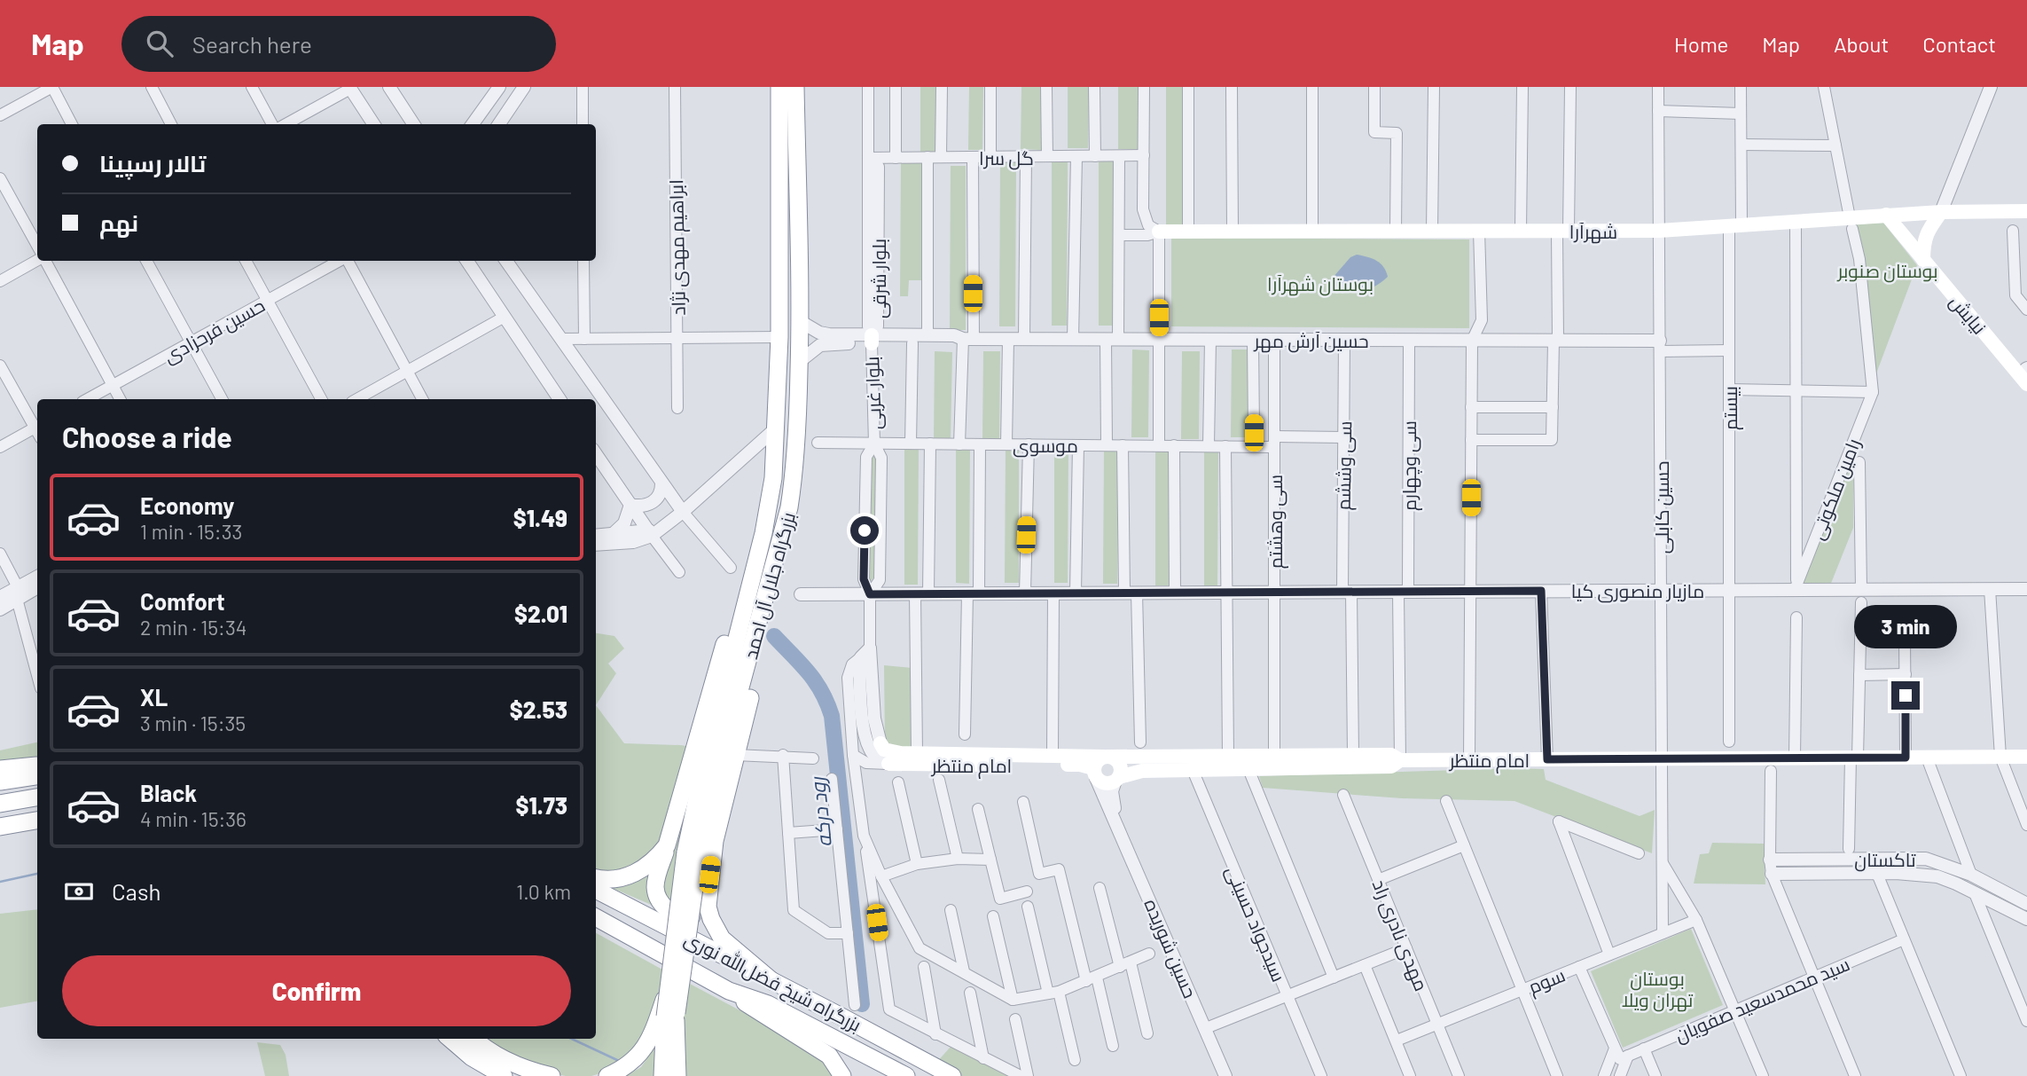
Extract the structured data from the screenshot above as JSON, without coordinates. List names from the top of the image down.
{
  "streets": {
    "highway": ["بزرگراه جلال آل احمد", "بزرگراه شیخ فضل‌الله نوری"],
    "main road": ["شهرآرا", "نیایش", "امام منتظر"],
    "street": [
      "گل سرا",
      "ابراهیم مهدی نژاد",
      "بلوار شرقی",
      "حسین فرحزادی",
      "حسین آرش مهر",
      "بلوار غربی",
      "بیستم",
      "موسوی",
      "سی وششم",
      "سی وچهارم",
      "رامین ملکوتی",
      "حسین کابلی",
      "سی وهشتم",
      "مازیار منصوری کیا",
      "تاکستان",
      "سیدجواد حسینی",
      "مهدی نادری راد",
      "حسین شوریده",
      "سوم",
      "سید محمدسعید صفویان"
    ]
  },
  "crossings": [
    ["گل سرا", "بلوار شرقی"],
    ["شهرآرا", "نیایش"],
    ["شهرآرا", "بیستم"],
    ["شهرآرا", "حسین کابلی"],
    ["بلوار شرقی", "حسین آرش مهر"],
    ["بلوار شرقی", "بلوار غربی"],
    ["حسین آرش مهر", "بلوار غربی"],
    ["حسین آرش مهر", "سی وششم"],
    ["حسین آرش مهر", "سی وچهارم"],
    ["حسین آرش مهر", "حسین کابلی"],
    ["حسین آرش مهر", "سی وهشتم"],
    ["حسین آرش مهر", "بزرگراه جلال آل احمد"],
    ["بلوار غربی", "موسوی"],
    ["بلوار غربی", "مازیار منصوری کیا"],
    ["بلوار غربی", "امام منتظر"],
    ["بیستم", "مازیار منصوری کیا"],
    ["موسوی", "سی وششم"],
    ["موسوی", "سی وهشتم"],
    ["سی وششم", "مازیار منصوری کیا"],
    ["سی وششم", "امام منتظر"],
    ["سی وچهارم", "مازیار منصوری کیا"],
    ["سی وچهارم", "امام منتظر"],
    ["رامین ملکوتی", "مازیار منصوری کیا"],
    ["حسین کابلی", "مازیار منصوری کیا"],
    ["حسین کابلی", "امام منتظر"],
    ["حسین کابلی", "سوم"],
    ["سی وهشتم", "مازیار منصوری کیا"],
    ["سی وهشتم", "امام منتظر"],
    ["امام منتظر", "سیدجواد حسینی"],
    ["امام منتظر", "حسین شوریده"],
    ["مهدی نادری راد", "سوم"]
  ],
  "water": ["رود درکه"],
  "parks": ["بوستان صنوبر", "بوستان شهرآرا", "بوستان تهران ویلا"],
  "page": {
    "header": "Map",
    "search": "Search here",
    "nav": [
      "Home",
      "Map",
      "About",
      "Contact"
    ],
    "banner": ["تالار رسپینا", "نهم"],
    "heading": "Choose a ride",
    "list": [
      {
        "name": "Economy",
        "note": "1 min · 15:33",
        "value": "$1.49"
      },
      {
        "name": "Comfort",
        "note": "2 min · 15:34",
        "value": "$2.01"
      },
      {
        "name": "XL",
        "note": "3 min · 15:35",
        "value": "$2.53"
      },
      {
        "name": "Black",
        "note": "4 min · 15:36",
        "value": "$1.73"
      }
    ],
    "bubble": "3 min",
    "pay": ["Cash", "1.0 km"],
    "buttons": "Confirm"
  }
}
